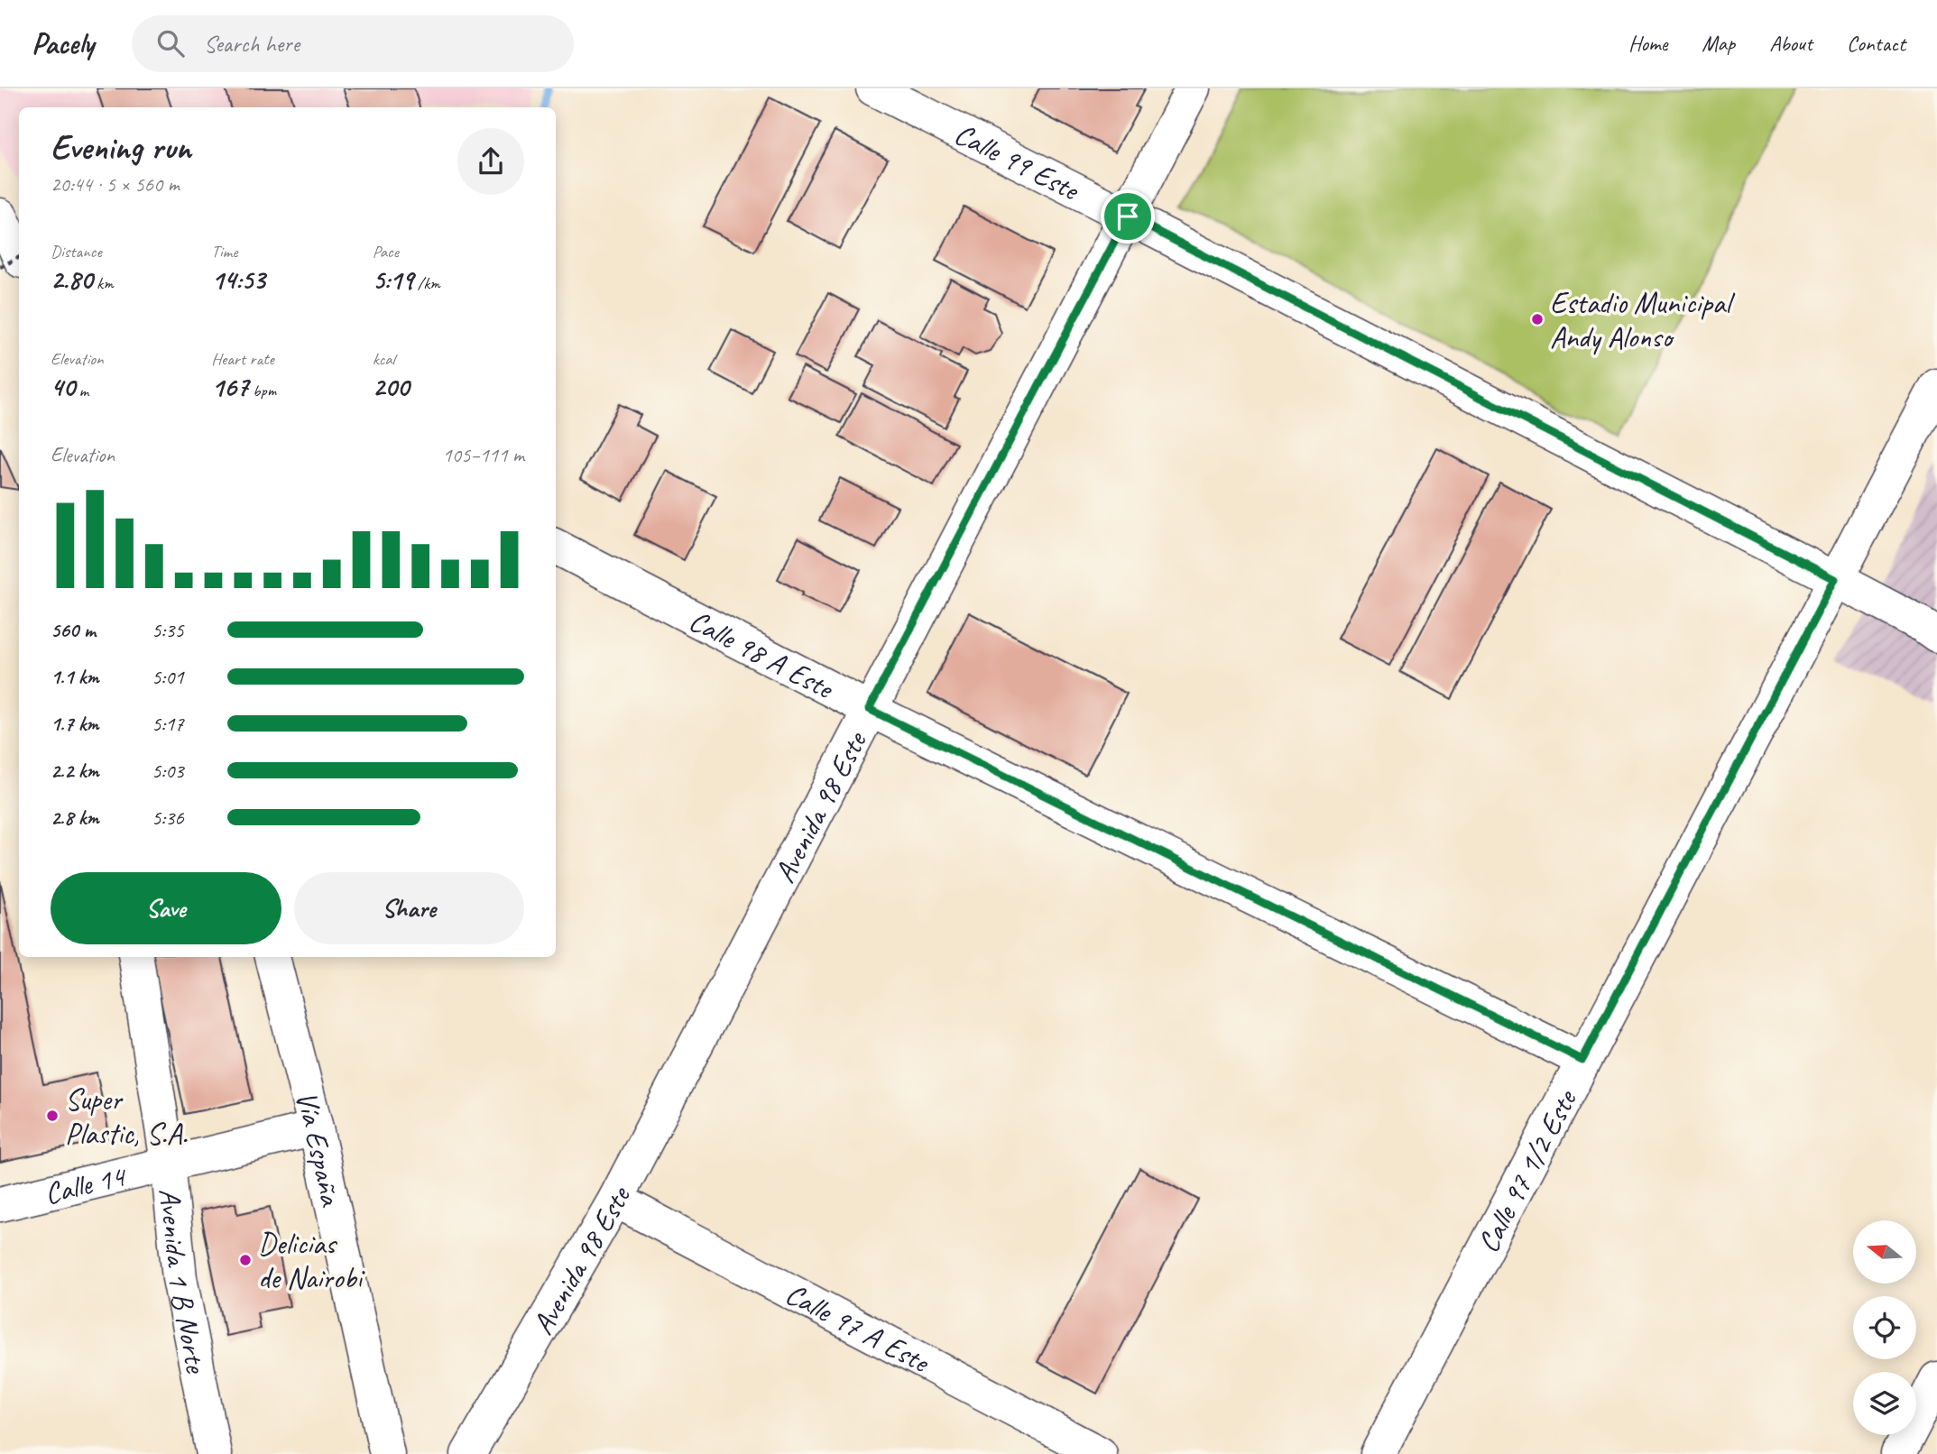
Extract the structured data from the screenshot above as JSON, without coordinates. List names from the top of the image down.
{
  "streets": {
    "street": [
      "Calle 99 Este",
      "Calle 98 A Este",
      "Avenida 98 Este",
      "Vía España",
      "Calle 97 1/2 Este",
      "Calle 14",
      "Avenida 1 B Norte",
      "Calle 97 A Este"
    ]
  },
  "crossings": [
    ["Calle 99 Este", "Avenida 98 Este"],
    ["Calle 99 Este", "Calle 97 1/2 Este"],
    ["Calle 98 A Este", "Avenida 98 Este"],
    ["Calle 98 A Este", "Calle 97 1/2 Este"],
    ["Avenida 98 Este", "Calle 97 A Este"],
    ["Vía España", "Calle 14"],
    ["Calle 14", "Avenida 1 B Norte"]
  ],
  "places": ["Estadio Municipal Andy Alonso", "Super Plastic, S.A.", "Delicias de Nairobi"],
  "north": "left",
  "page": {
    "header": "Pacely",
    "search": "Search here",
    "nav": [
      "Home",
      "Map",
      "About",
      "Contact"
    ],
    "heading": ["Evening run", "20:44 · 5 × 560 m"],
    "stats": [
      ["Distance", "2.80 km"],
      ["Time", "14:53"],
      ["Pace", "5:19 /km"],
      ["Elevation", "40 m"],
      ["Heart rate", "167 bpm"],
      ["kcal", "200"]
    ],
    "chart": ["Elevation", "105–111 m"],
    "list": [
      {
        "name": "560 m",
        "note": "5:35"
      },
      {
        "name": "1.1 km",
        "note": "5:01"
      },
      {
        "name": "1.7 km",
        "note": "5:17"
      },
      {
        "name": "2.2 km",
        "note": "5:03"
      },
      {
        "name": "2.8 km",
        "note": "5:36"
      }
    ],
    "buttons": ["Save", "Share"]
  }
}
